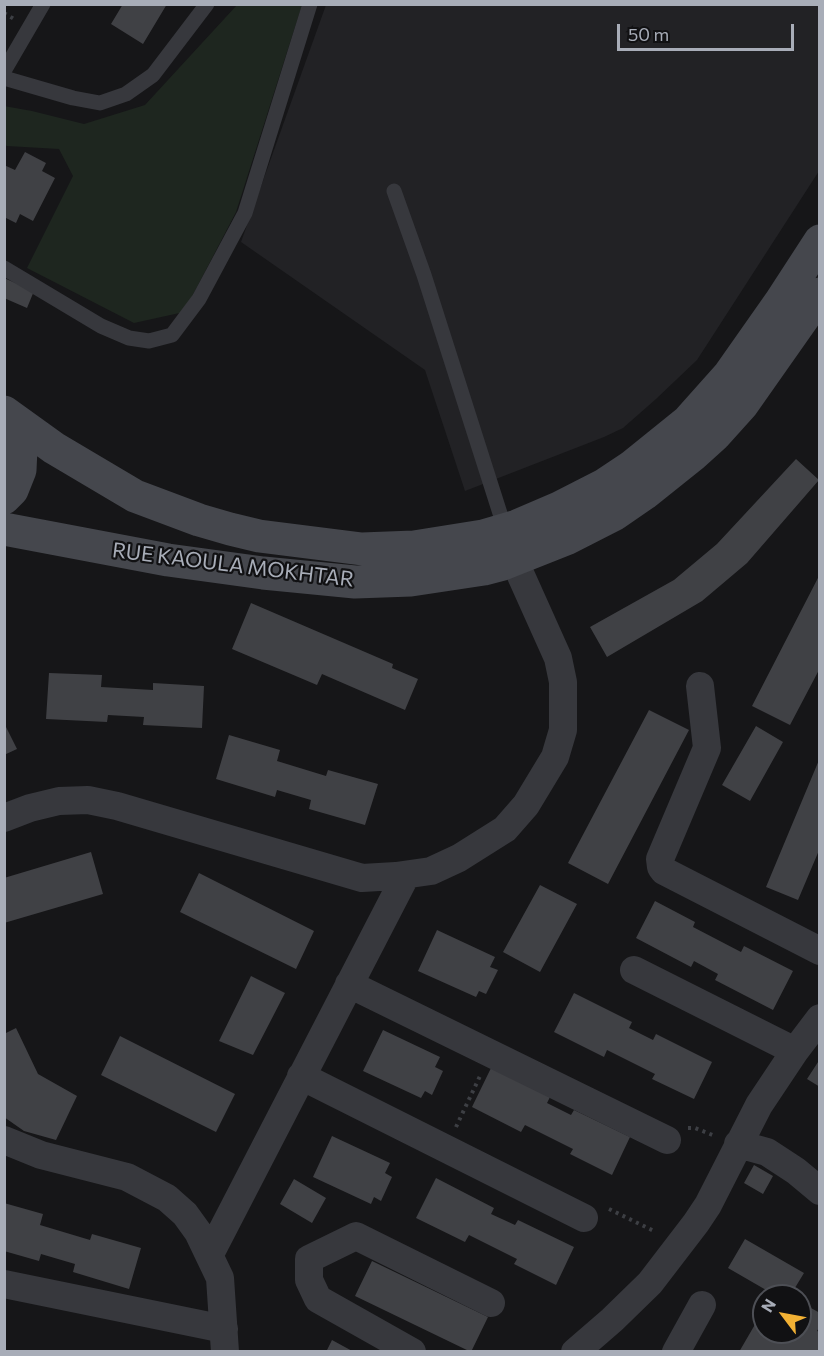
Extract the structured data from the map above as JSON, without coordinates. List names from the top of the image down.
{
  "streets": {
    "main road": ["RUE KAOULA MOKHTAR"]
  },
  "scale_bar": "50 m",
  "north": "top left"
}
